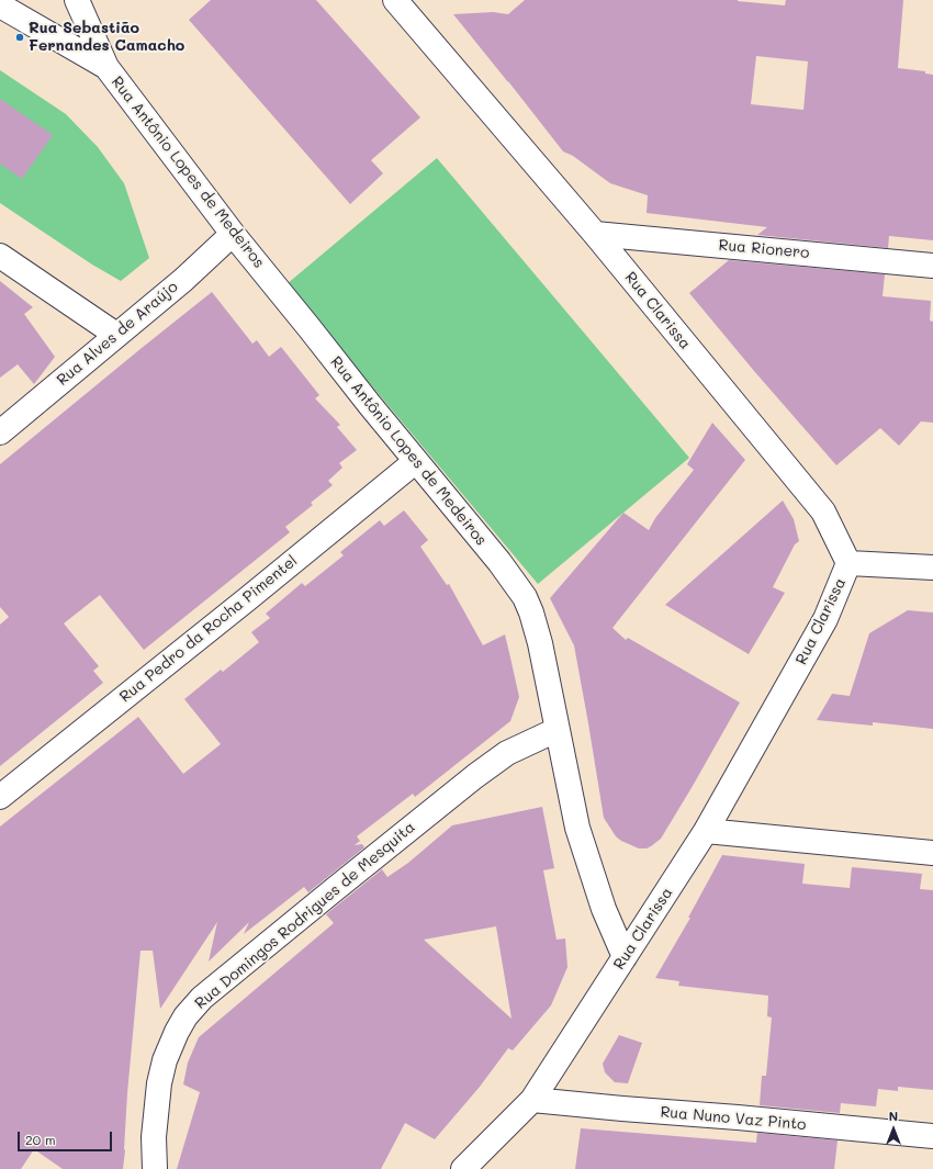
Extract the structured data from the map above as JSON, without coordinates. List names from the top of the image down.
{
  "streets": {
    "street": [
      "Rua Antônio Lopes de Medeiros",
      "Rua Rionero",
      "Rua Clarissa",
      "Rua Alves de Araújo",
      "Rua Pedro da Rocha Pimentel",
      "Rua Domingos Rodrigues de Mesquita",
      "Rua Nuno Vaz Pinto"
    ]
  },
  "crossings": [
    ["Rua Antônio Lopes de Medeiros", "Rua Clarissa"],
    ["Rua Antônio Lopes de Medeiros", "Rua Alves de Araújo"],
    ["Rua Antônio Lopes de Medeiros", "Rua Pedro da Rocha Pimentel"],
    ["Rua Antônio Lopes de Medeiros", "Rua Domingos Rodrigues de Mesquita"],
    ["Rua Rionero", "Rua Clarissa"],
    ["Rua Clarissa", "Rua Nuno Vaz Pinto"]
  ],
  "places": ["Rua Sebastião Fernandes Camacho"],
  "scale_bar": "20 m",
  "north": "top"
}
